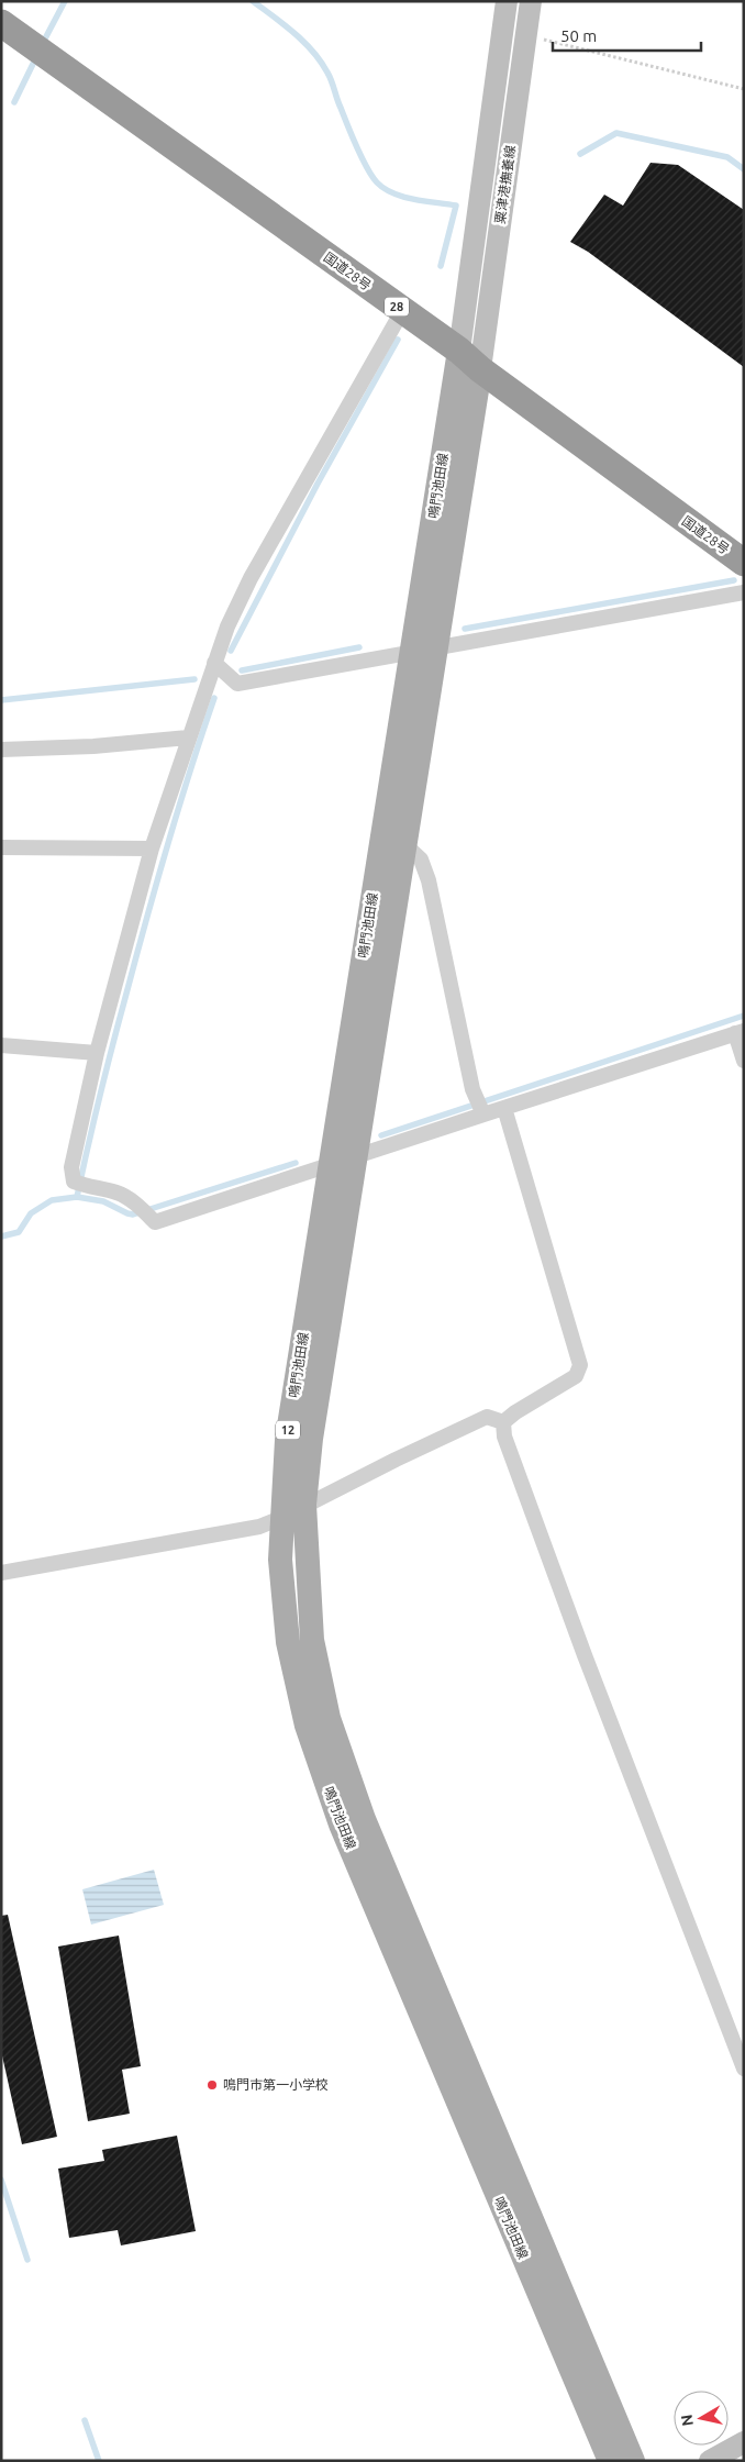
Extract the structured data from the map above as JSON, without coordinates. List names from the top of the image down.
{
  "streets": {
    "highway": ["国道28号", "28"],
    "main road": ["粟津港撫養線", "鳴門池田線", "12"]
  },
  "crossings": [
    ["粟津港撫養線", "国道28号"],
    ["粟津港撫養線", "鳴門池田線"],
    ["国道28号", "鳴門池田線"]
  ],
  "places": ["鳴門市第一小学校"],
  "scale_bar": "50 m",
  "north": "left"
}
